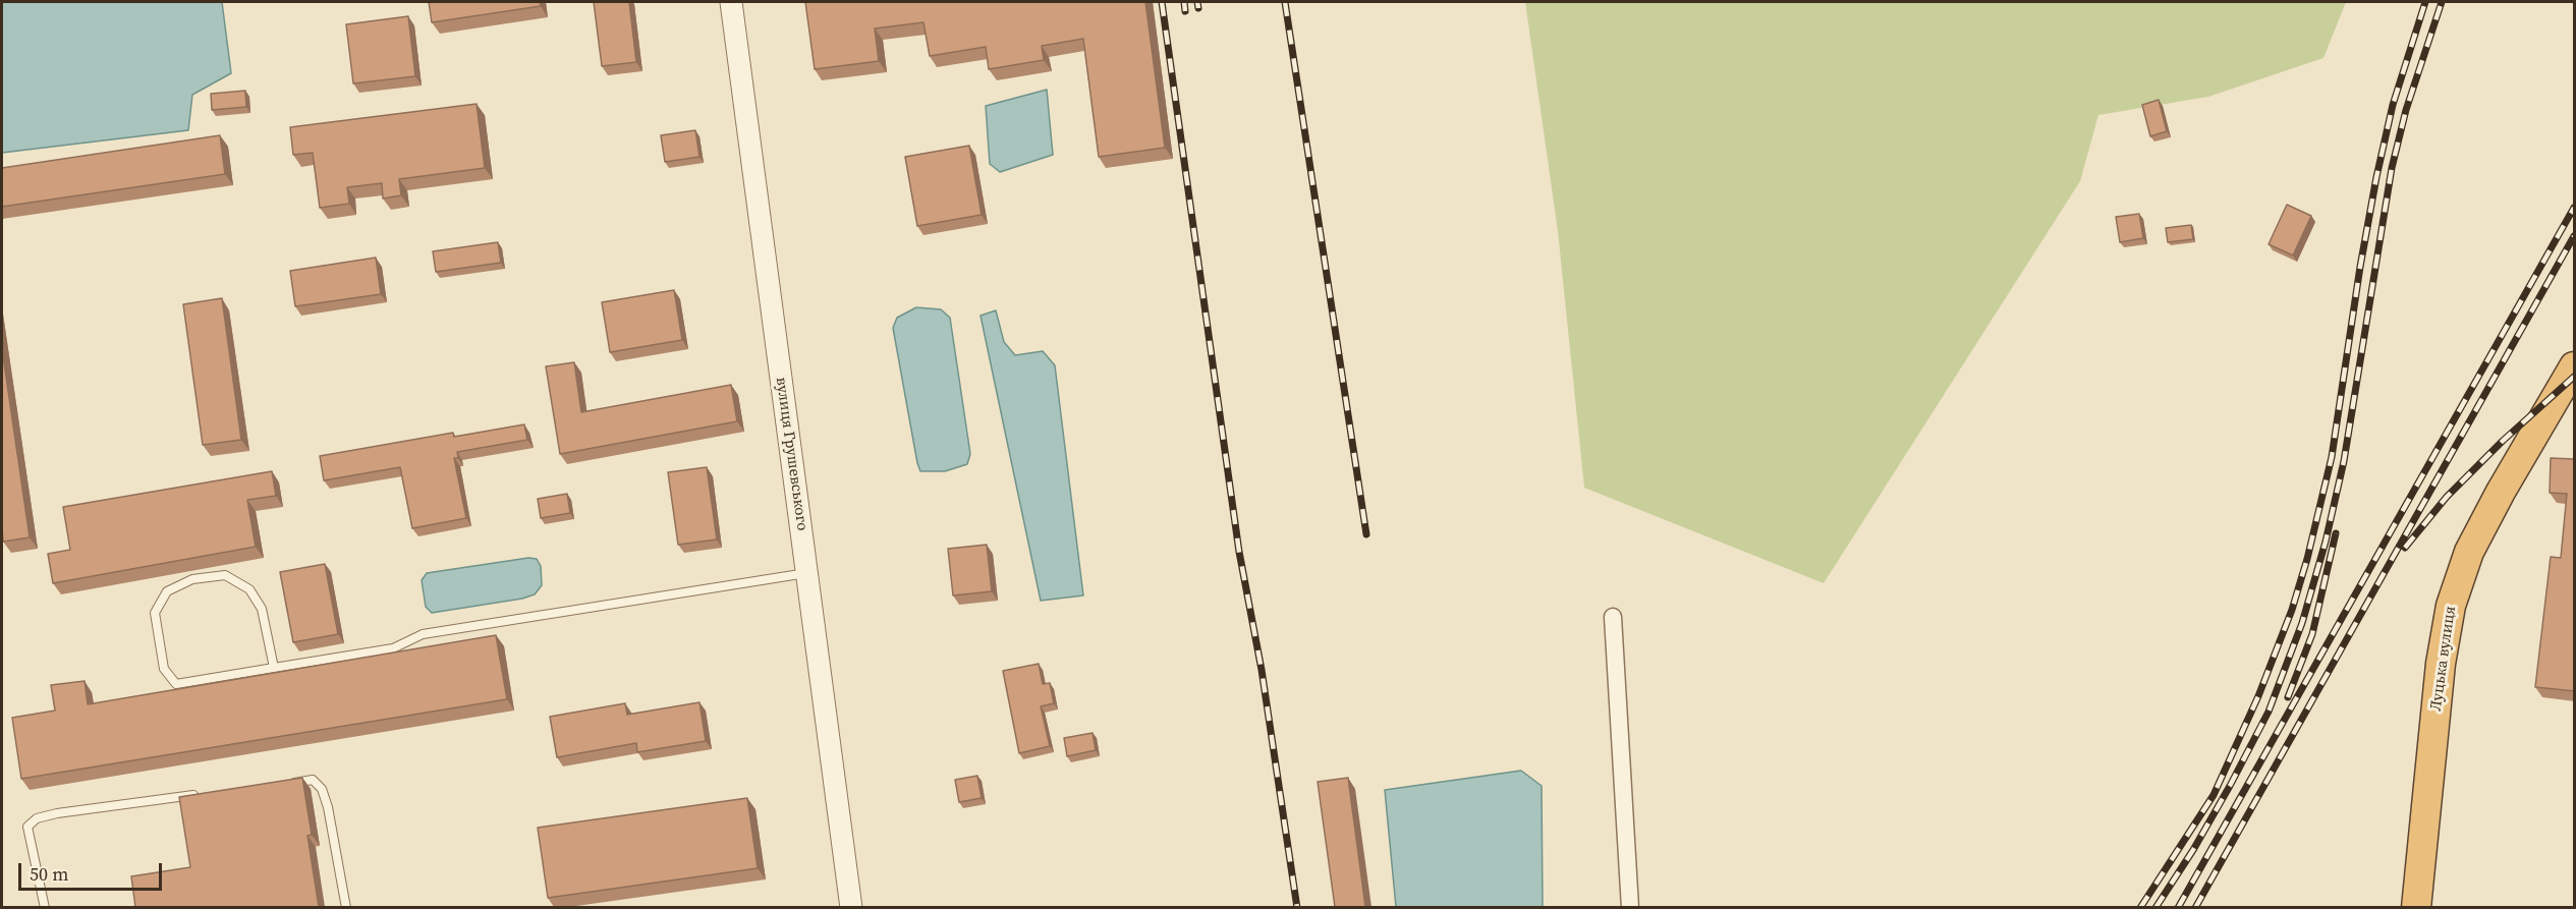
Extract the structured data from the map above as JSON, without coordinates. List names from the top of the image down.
{
  "streets": {
    "highway": ["Луцька вулиця"],
    "street": ["вулиця Грушевського"]
  },
  "scale_bar": "50 m"
}
